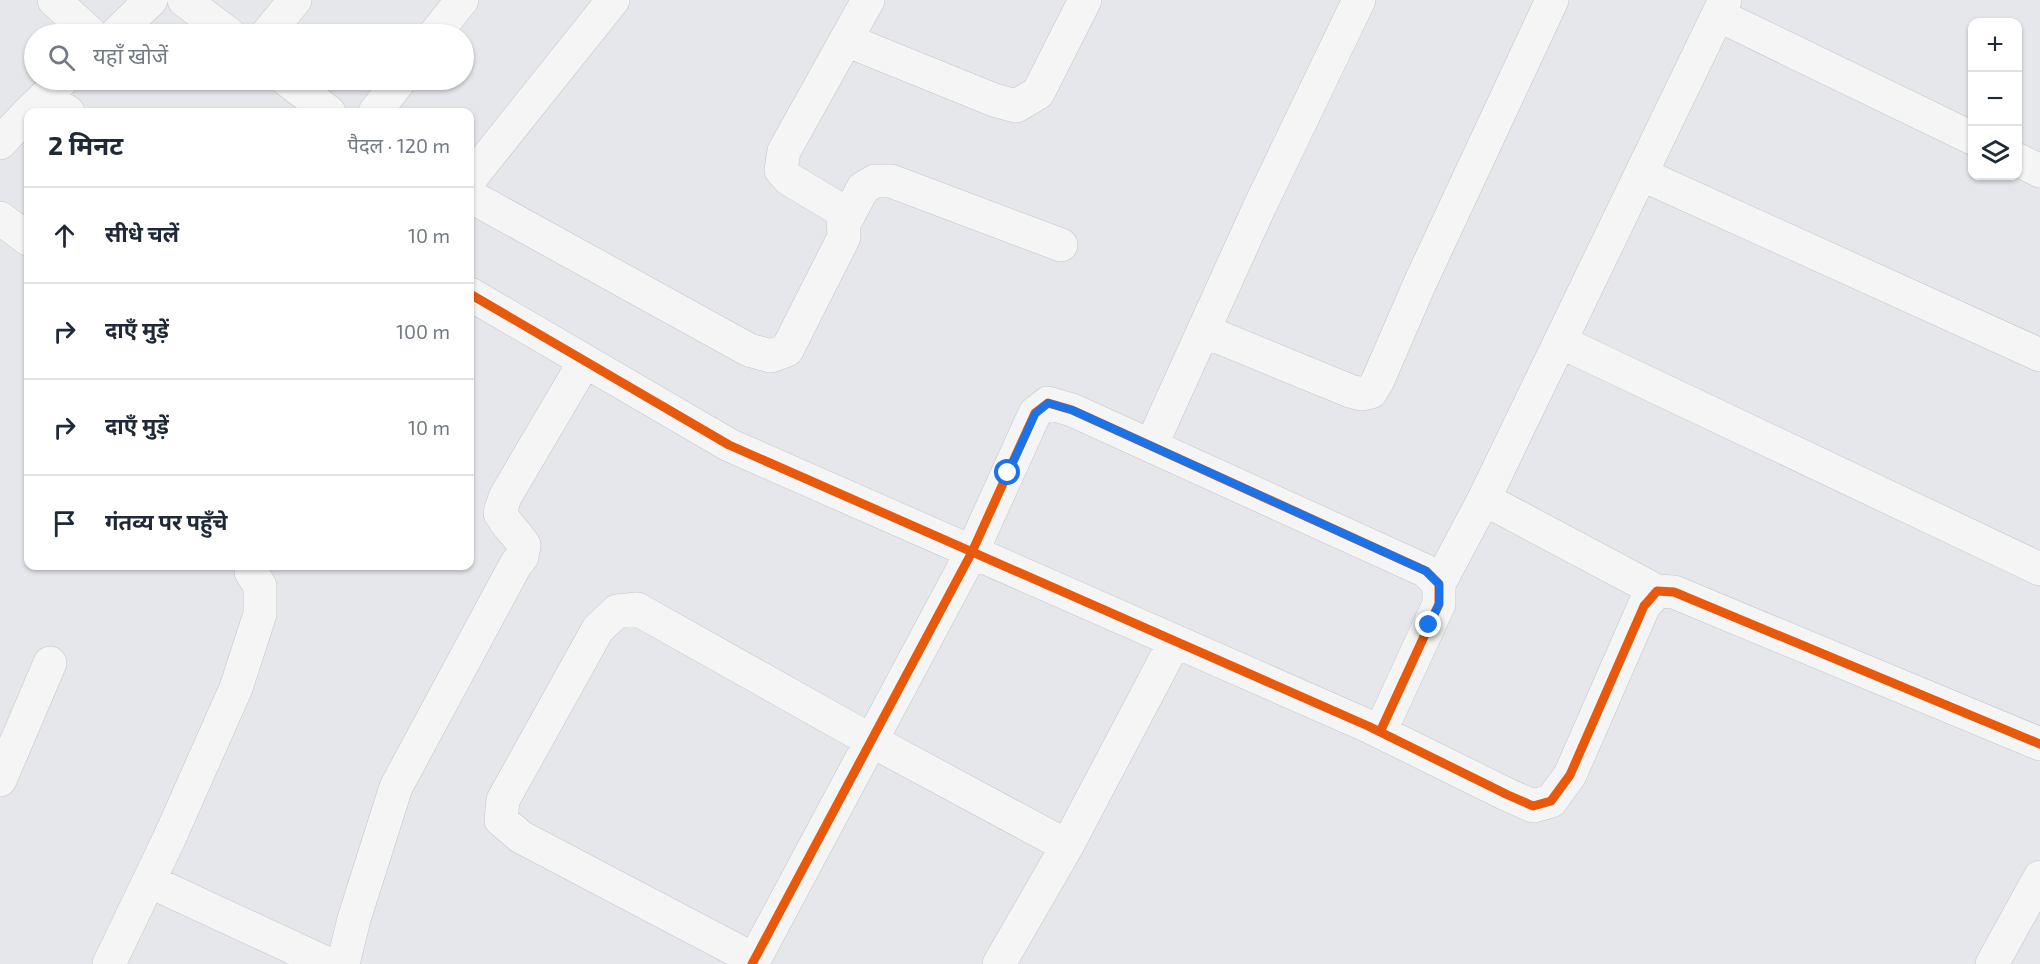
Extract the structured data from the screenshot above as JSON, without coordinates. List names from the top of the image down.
{
  "page": {
    "map_buttons": ["+", "−"],
    "search": "यहाँ खोजें",
    "heading": ["2 मिनट", "पैदल · 120 m"],
    "list": [
      ["सीधे चलें", "10 m"],
      ["दाएँ मुड़ें", "100 m"],
      ["दाएँ मुड़ें", "10 m"],
      "गंतव्य पर पहुँचे"
    ]
  }
}
